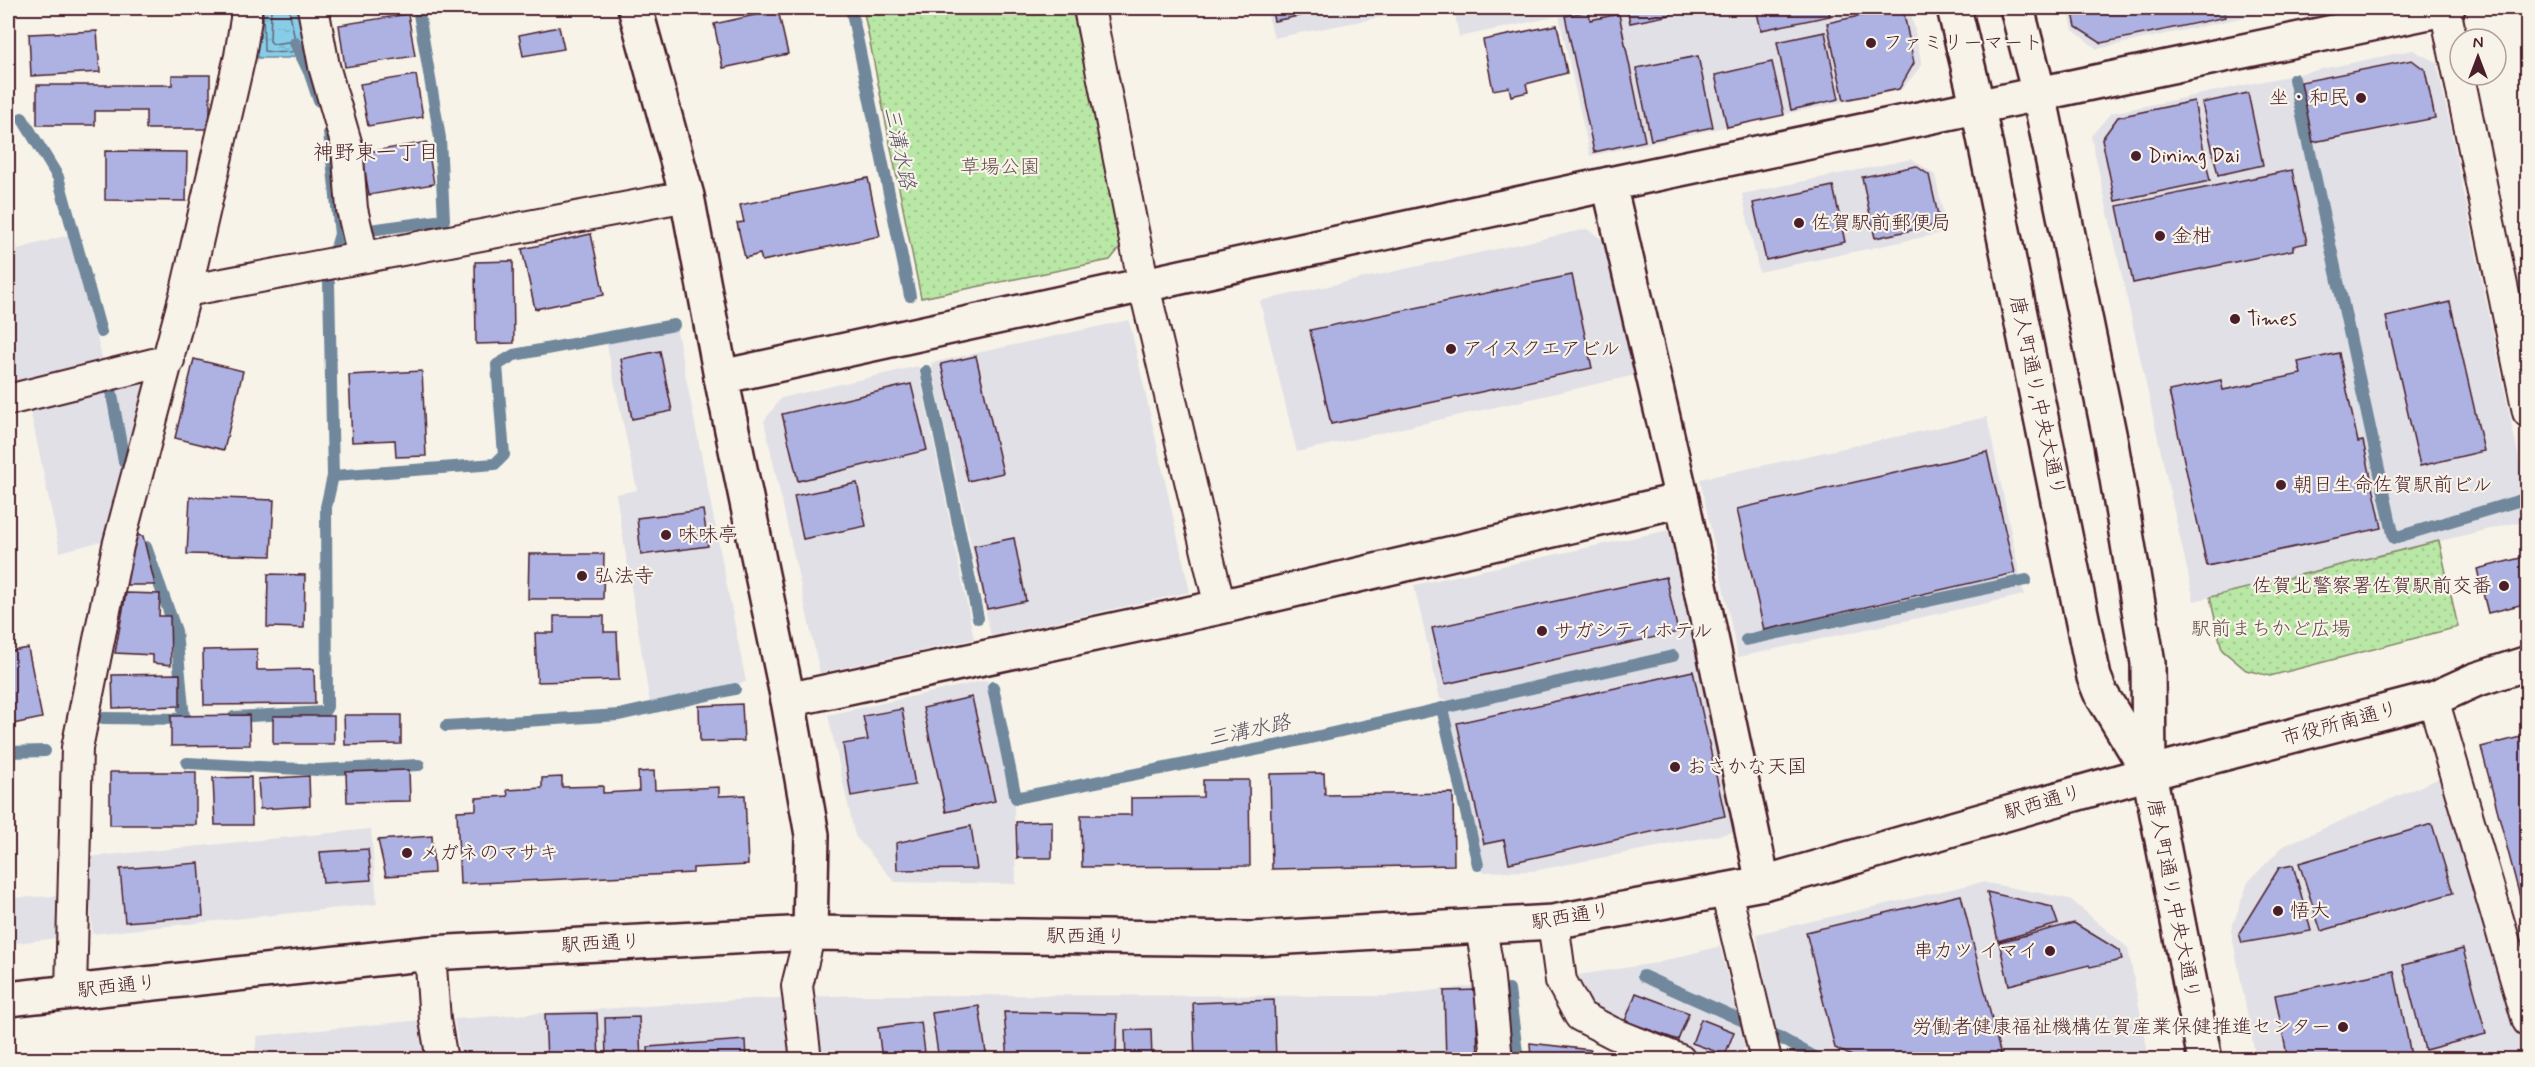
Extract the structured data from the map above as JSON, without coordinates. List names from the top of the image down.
{
  "streets": {
    "street": ["唐人町通り,中央大通り", "市役所南通り", "駅西通り"]
  },
  "crossings": [
    ["唐人町通り,中央大通り", "市役所南通り"],
    ["唐人町通り,中央大通り", "駅西通り"],
    ["市役所南通り", "駅西通り"]
  ],
  "districts": ["神野東一丁目"],
  "water": ["三溝水路"],
  "parks": ["草場公園", "駅前まちかど広場"],
  "places": [
    "ファミリーマート",
    "坐・和民",
    "Dining Dai",
    "佐賀駅前郵便局",
    "金柑",
    "Times",
    "アイスクエアビル",
    "朝日生命佐賀駅前ビル",
    "味味亭",
    "弘法寺",
    "佐賀北警察署佐賀駅前交番",
    "サガシティホテル",
    "おさかな天国",
    "メガネのマサキ",
    "悟大",
    "串カツ イマイ",
    "労働者健康福祉機構佐賀産業保健推進センター"
  ],
  "north": "top"
}
